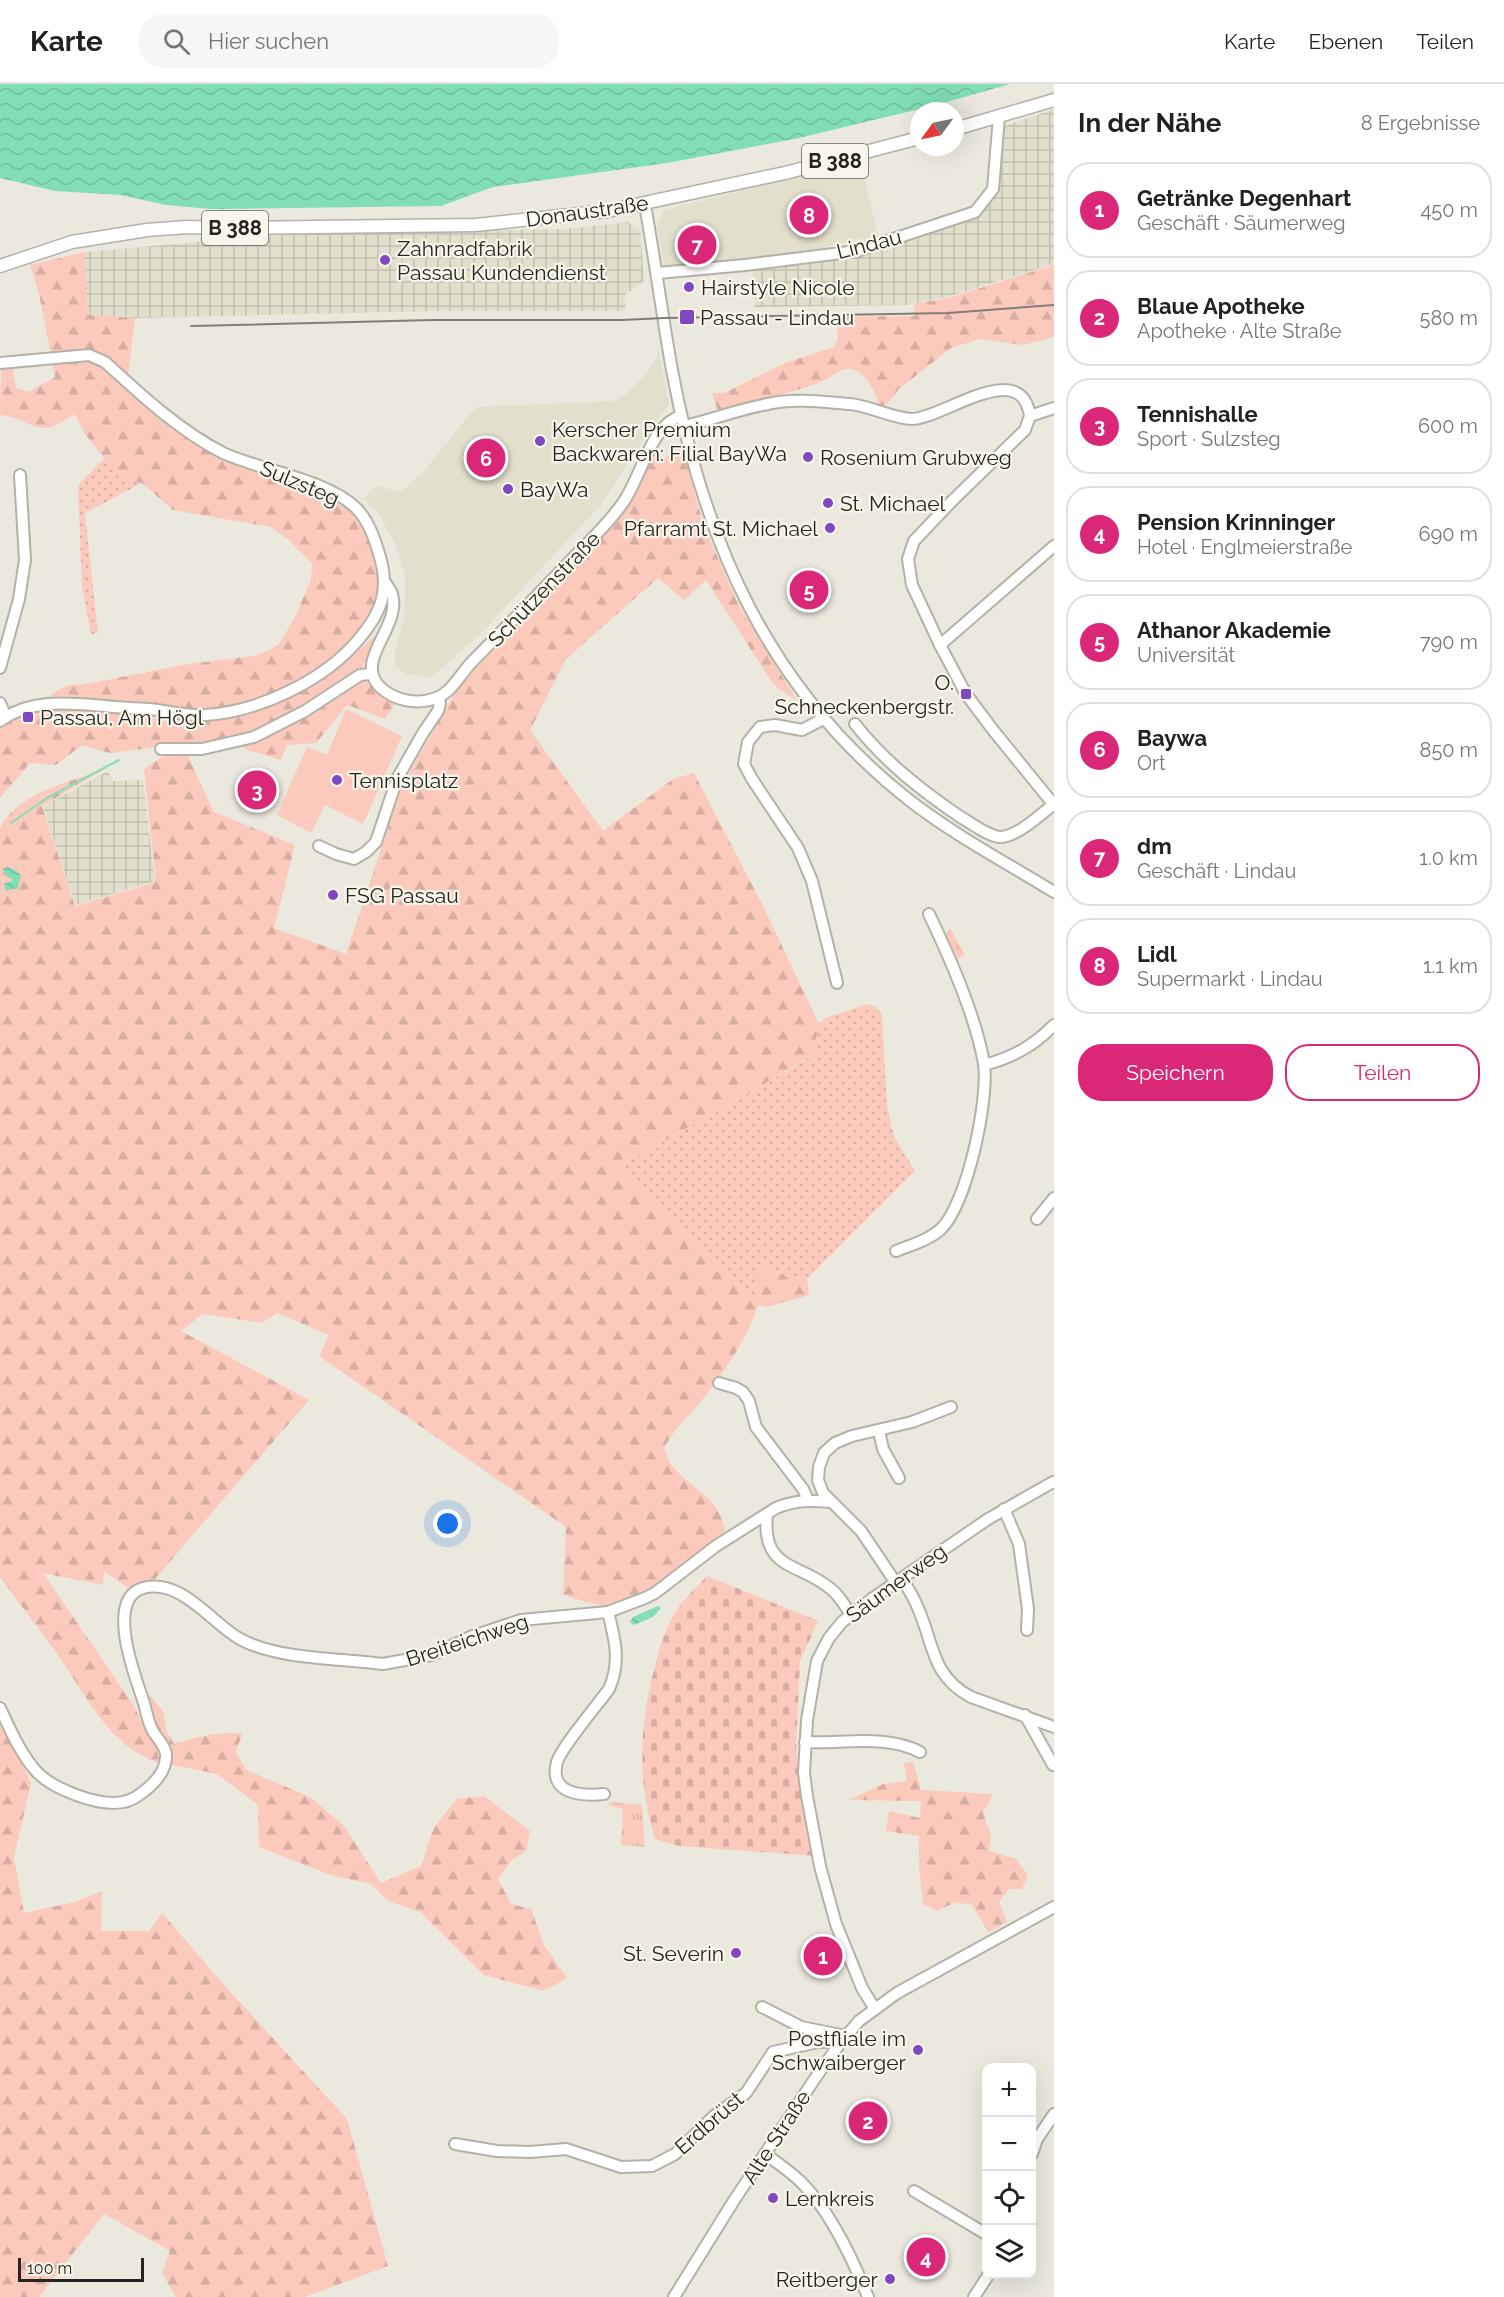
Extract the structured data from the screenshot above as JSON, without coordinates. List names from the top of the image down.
{
  "streets": {
    "main road": ["B 388", "Donaustraße"],
    "street": [
      "Lindau",
      "Sulzsteg",
      "Schützenstraße",
      "Säumerweg",
      "Breiteichweg",
      "Erdbrüst",
      "Alte Straße"
    ]
  },
  "crossings": [
    ["Säumerweg", "Alte Straße"],
    ["Erdbrüst", "Alte Straße"]
  ],
  "places": {
    "other": [
      "Zahnradfabrik Passau Kundendienst",
      "Hairstyle Nicole",
      "Kerscher Premium Backwaren: Filial BayWa",
      "Rosenium Grubweg",
      "BayWa",
      "St. Michael",
      "Pfarramt St. Michael",
      "Tennisplatz",
      "FSG Passau",
      "St. Severin",
      "Postfliale im Schwaiberger",
      "Lernkreis",
      "Reitberger"
    ],
    "transit": ["Passau - Lindau", "O. Schneckenbergstr.", "Passau, Am Högl"]
  },
  "scale_bar": "100 m",
  "north": "bottom left",
  "page": {
    "header": "Karte",
    "search": "Hier suchen",
    "nav": ["Karte", "Ebenen", "Teilen"],
    "heading": ["In der Nähe", "8 Ergebnisse"],
    "list": [
      {
        "mark": "1",
        "name": "Getränke Degenhart",
        "note": "Geschäft · Säumerweg",
        "value": "450 m"
      },
      {
        "mark": "2",
        "name": "Blaue Apotheke",
        "note": "Apotheke · Alte Straße",
        "value": "580 m"
      },
      {
        "mark": "3",
        "name": "Tennishalle",
        "note": "Sport · Sulzsteg",
        "value": "600 m"
      },
      {
        "mark": "4",
        "name": "Pension Krinninger",
        "note": "Hotel · Englmeierstraße",
        "value": "690 m"
      },
      {
        "mark": "5",
        "name": "Athanor Akademie",
        "note": "Universität",
        "value": "790 m"
      },
      {
        "mark": "6",
        "name": "Baywa",
        "note": "Ort",
        "value": "850 m"
      },
      {
        "mark": "7",
        "name": "dm",
        "note": "Geschäft · Lindau",
        "value": "1.0 km"
      },
      {
        "mark": "8",
        "name": "Lidl",
        "note": "Supermarkt · Lindau",
        "value": "1.1 km"
      }
    ],
    "pins": [
      "8",
      "7",
      "6",
      "5",
      "3",
      "1",
      "2",
      "4"
    ],
    "buttons": ["Speichern", "Teilen"],
    "map_buttons": ["+", "−"],
    "scale": "100 m"
  }
}
